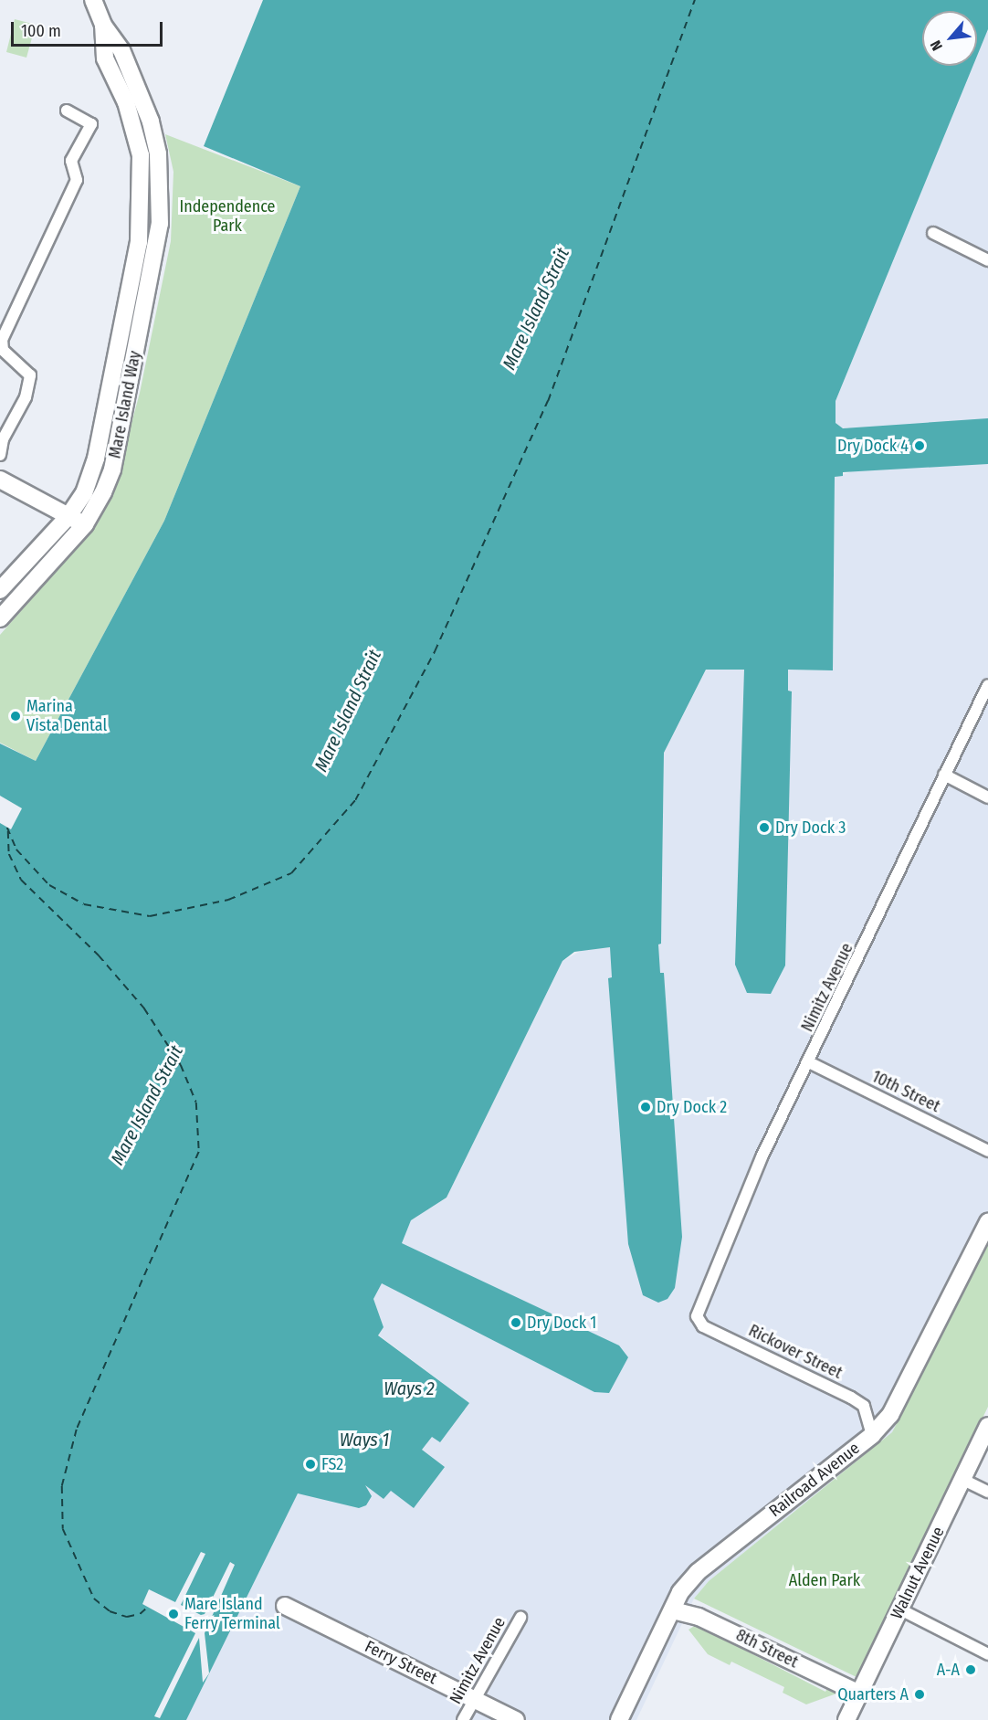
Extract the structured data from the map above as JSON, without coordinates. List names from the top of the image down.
{
  "streets": {
    "street": [
      "Mare Island Way",
      "Nimitz Avenue",
      "10th Street",
      "Rickover Street",
      "Railroad Avenue",
      "Walnut Avenue",
      "8th Street",
      "Ferry Street"
    ]
  },
  "crossings": [
    ["Nimitz Avenue", "10th Street"],
    ["Nimitz Avenue", "Rickover Street"],
    ["Nimitz Avenue", "Ferry Street"],
    ["Rickover Street", "Railroad Avenue"],
    ["Railroad Avenue", "8th Street"],
    ["Walnut Avenue", "8th Street"]
  ],
  "water": ["Mare Island Strait", "Ways 2", "Ways 1"],
  "parks": ["Independence Park", "Alden Park"],
  "places": [
    "Dry Dock 4",
    "Marina Vista Dental",
    "Dry Dock 3",
    "Dry Dock 2",
    "Dry Dock 1",
    "FS2",
    "Mare Island Ferry Terminal",
    "A-A",
    "Quarters A"
  ],
  "scale_bar": "100 m",
  "north": "bottom left"
}
